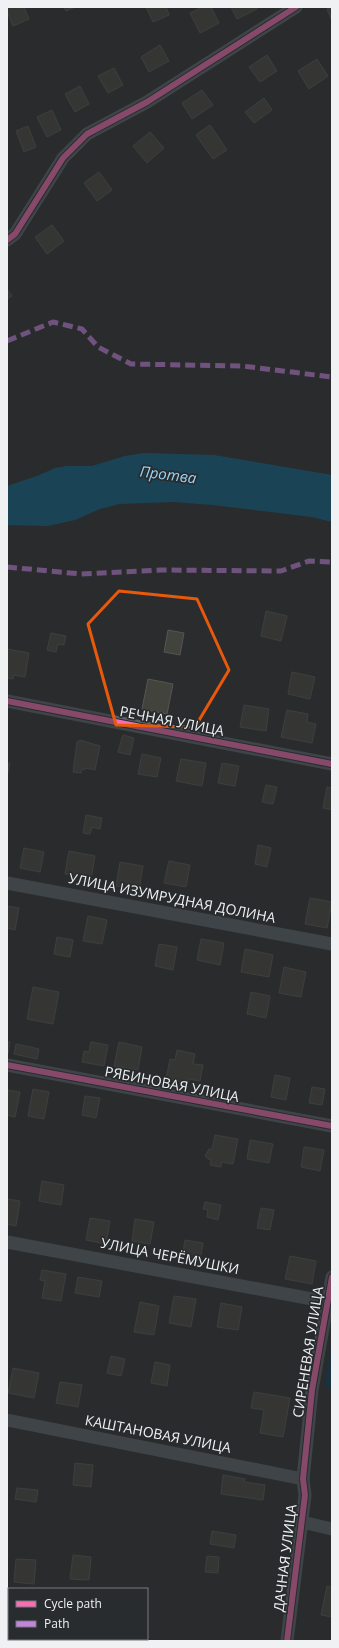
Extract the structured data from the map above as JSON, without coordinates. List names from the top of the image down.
{
  "streets": {
    "street": [
      "РЕЧНАЯ УЛИЦА",
      "УЛИЦА ИЗУМРУДНАЯ ДОЛИНА",
      "РЯБИНОВАЯ УЛИЦА",
      "УЛИЦА ЧЕРЁМУШКИ",
      "СИРЕНЕВАЯ УЛИЦА",
      "КАШТАНОВАЯ УЛИЦА",
      "ДАЧНАЯ УЛИЦА"
    ]
  },
  "crossings": [
    ["УЛИЦА ЧЕРЁМУШКИ", "СИРЕНЕВАЯ УЛИЦА"],
    ["СИРЕНЕВАЯ УЛИЦА", "КАШТАНОВАЯ УЛИЦА"],
    ["СИРЕНЕВАЯ УЛИЦА", "ДАЧНАЯ УЛИЦА"],
    ["КАШТАНОВАЯ УЛИЦА", "ДАЧНАЯ УЛИЦА"]
  ],
  "water": ["Протва"],
  "legend": ["Cycle path", "Path"]
}
